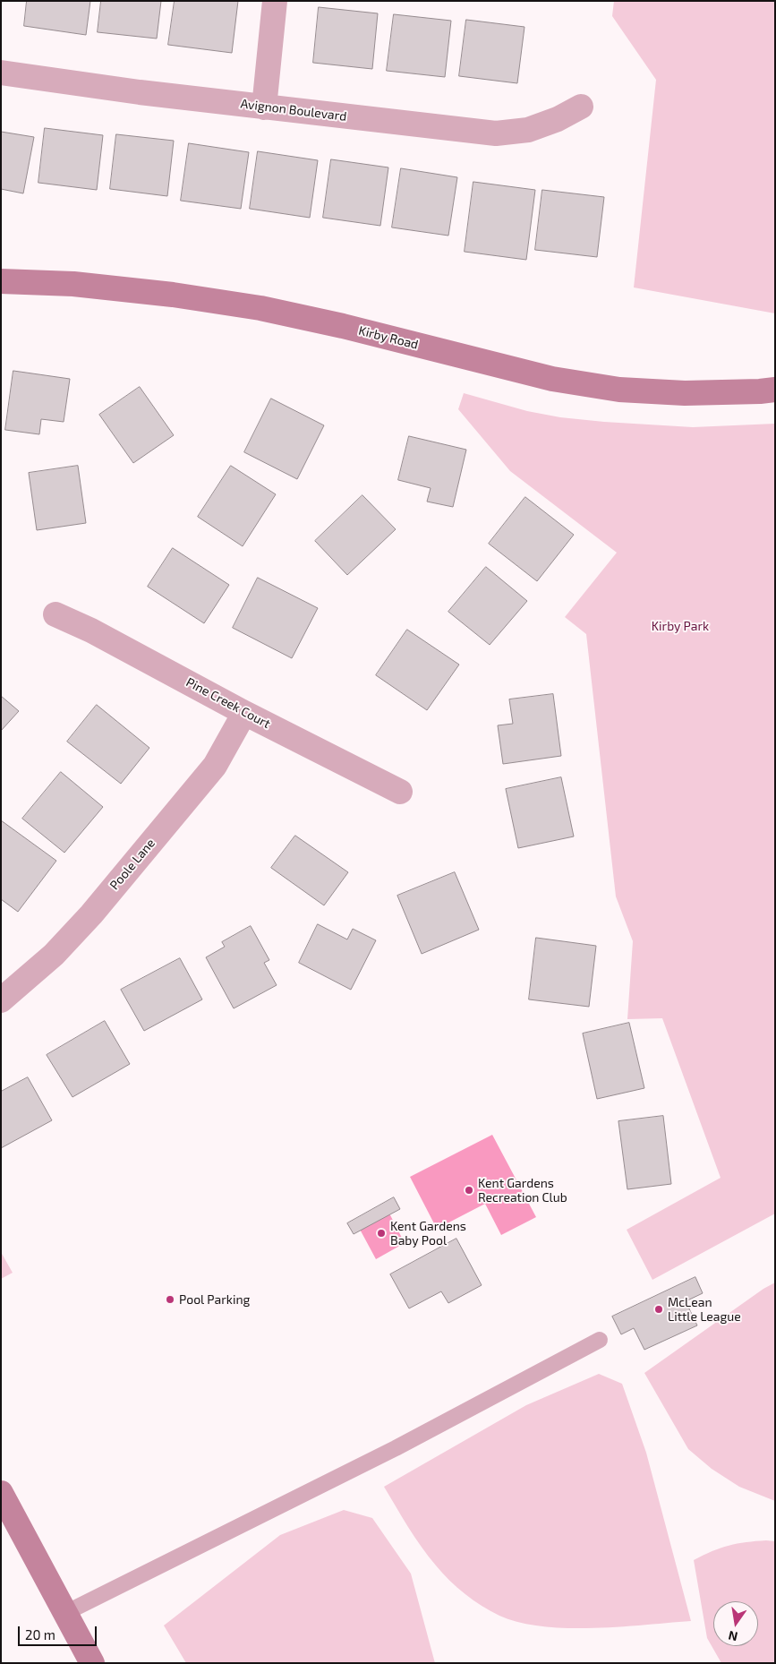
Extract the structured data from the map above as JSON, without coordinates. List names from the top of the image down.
{
  "streets": {
    "main road": ["Kirby Road"],
    "street": ["Avignon Boulevard", "Pine Creek Court", "Poole Lane"]
  },
  "crossings": [
    ["Pine Creek Court", "Poole Lane"]
  ],
  "parks": ["Kirby Park"],
  "places": [
    "Kent Gardens Recreation Club",
    "Kent Gardens Baby Pool",
    "Pool Parking",
    "McLean Little League"
  ],
  "scale_bar": "20 m",
  "north": "bottom"
}
